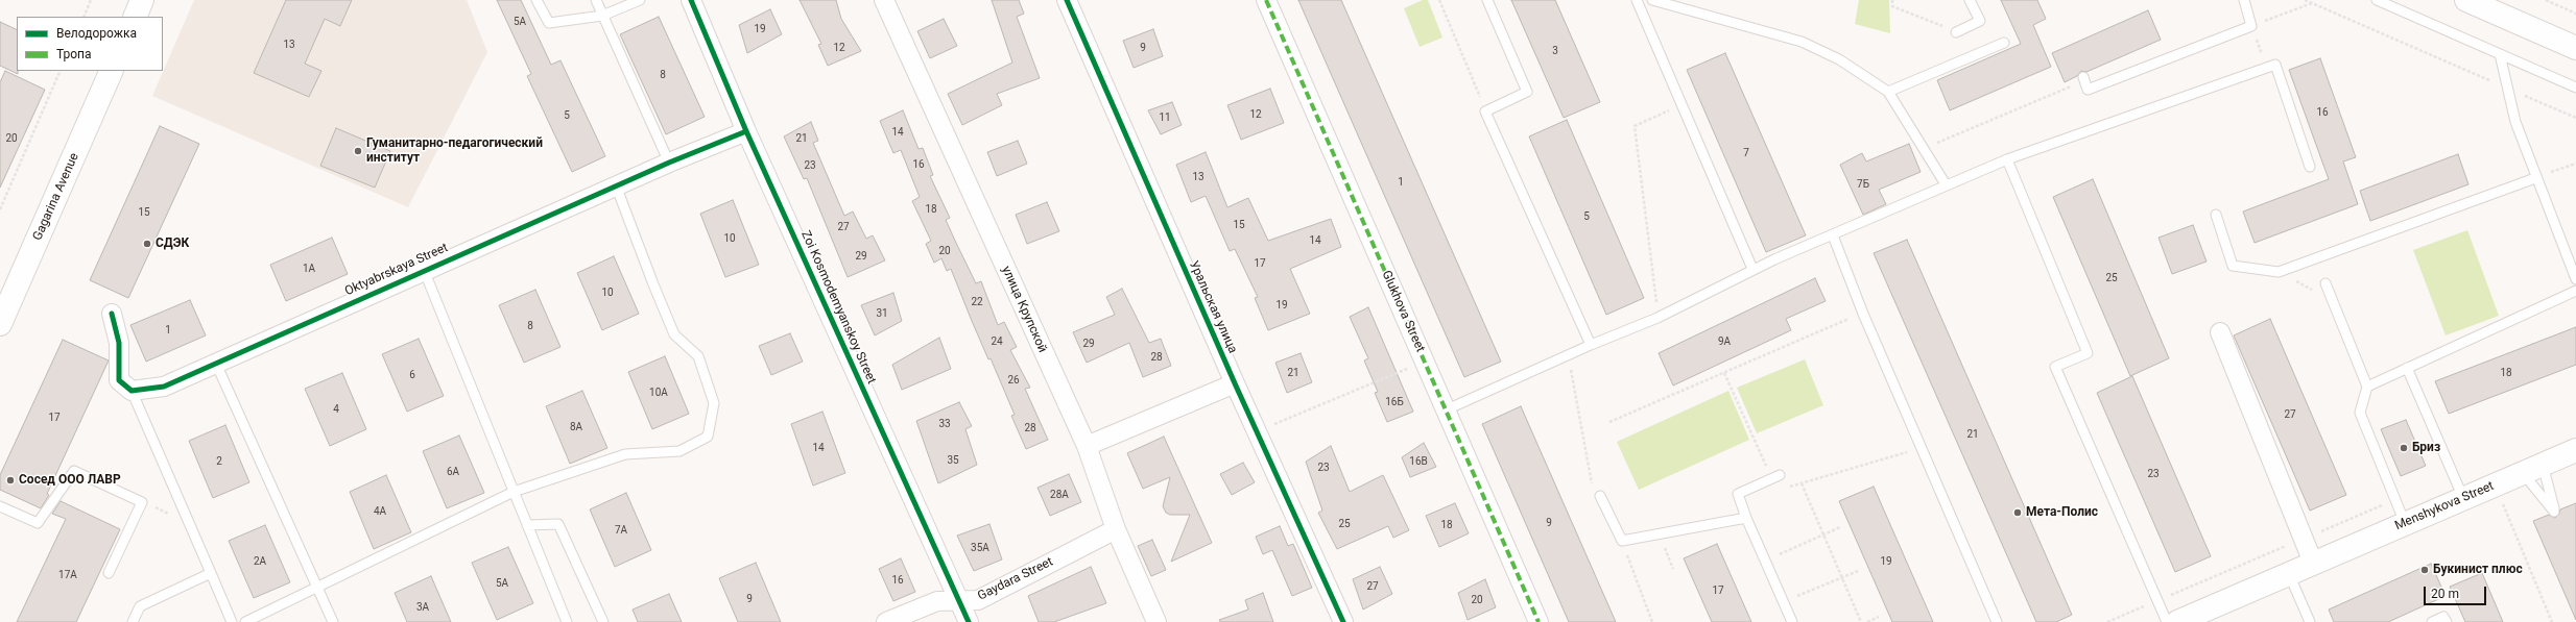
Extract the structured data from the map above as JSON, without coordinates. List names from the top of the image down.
{
  "streets": {
    "street": [
      "Gagarina Avenue",
      "Oktyabrskaya Street",
      "Zoi Kosmodemyanskoy Street",
      "Уральская улица",
      "улица Крупской",
      "Glukhova Street",
      "Menshykova Street",
      "Gaydara Street"
    ]
  },
  "crossings": [
    ["Oktyabrskaya Street", "Zoi Kosmodemyanskoy Street"],
    ["Zoi Kosmodemyanskoy Street", "Gaydara Street"],
    ["улица Крупской", "Gaydara Street"]
  ],
  "places": [
    "Гуманитарно-педагогический институт",
    "СДЭК",
    "Бриз",
    "Сосед ООО ЛАВР",
    "Мета-Полис",
    "Букинист плюс"
  ],
  "house_numbers": [
    "5А",
    "19",
    "13",
    "12",
    "9",
    "3",
    "8",
    "16",
    "12",
    "5",
    "11",
    "14",
    "20",
    "21",
    "7",
    "16",
    "23",
    "13",
    "1",
    "7Б",
    "18",
    "15",
    "5",
    "15",
    "27",
    "10",
    "14",
    "20",
    "29",
    "17",
    "1А",
    "25",
    "10",
    "22",
    "19",
    "31",
    "8",
    "1",
    "24",
    "9А",
    "29",
    "28",
    "21",
    "18",
    "6",
    "26",
    "10А",
    "16Б",
    "4",
    "27",
    "17",
    "33",
    "8А",
    "28",
    "21",
    "14",
    "35",
    "2",
    "16В",
    "23",
    "6А",
    "23",
    "28А",
    "4А",
    "9",
    "25",
    "18",
    "7А",
    "35А",
    "2А",
    "19",
    "17А",
    "16",
    "5А",
    "27",
    "17",
    "9",
    "20",
    "3А"
  ],
  "legend": ["Велодорожка", "Тропа"],
  "scale_bar": "20 m"
}
